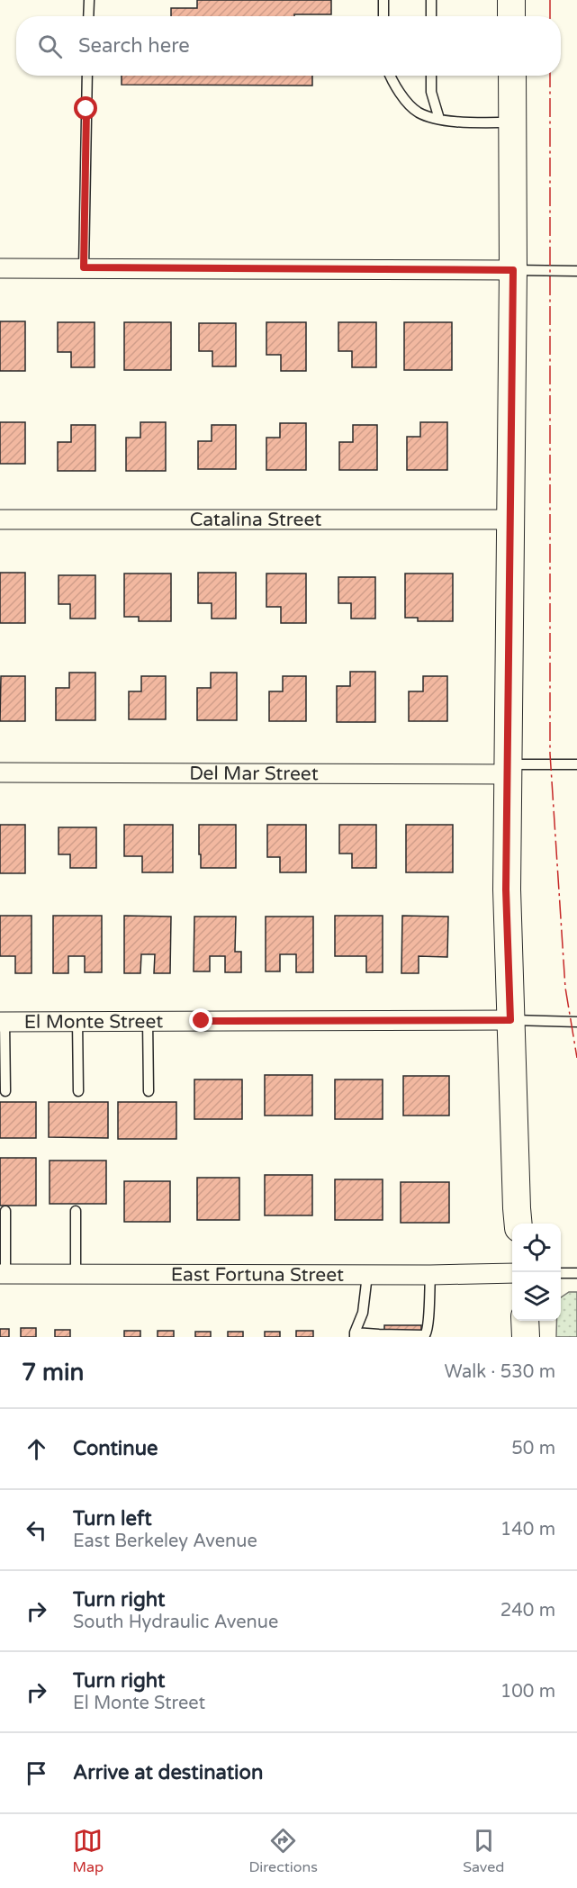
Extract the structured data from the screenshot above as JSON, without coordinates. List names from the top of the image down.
{
  "streets": {
    "street": [
      "Catalina Street",
      "Del Mar Street",
      "El Monte Street",
      "East Fortuna Street"
    ]
  },
  "page": {
    "search": "Search here",
    "heading": ["7 min", "Walk · 530 m"],
    "list": [
      ["Continue", "50 m"],
      ["Turn left", "East Berkeley Avenue", "140 m"],
      ["Turn right", "South Hydraulic Avenue", "240 m"],
      ["Turn right", "El Monte Street", "100 m"],
      "Arrive at destination"
    ],
    "nav": ["Map", "Directions", "Saved"]
  }
}
